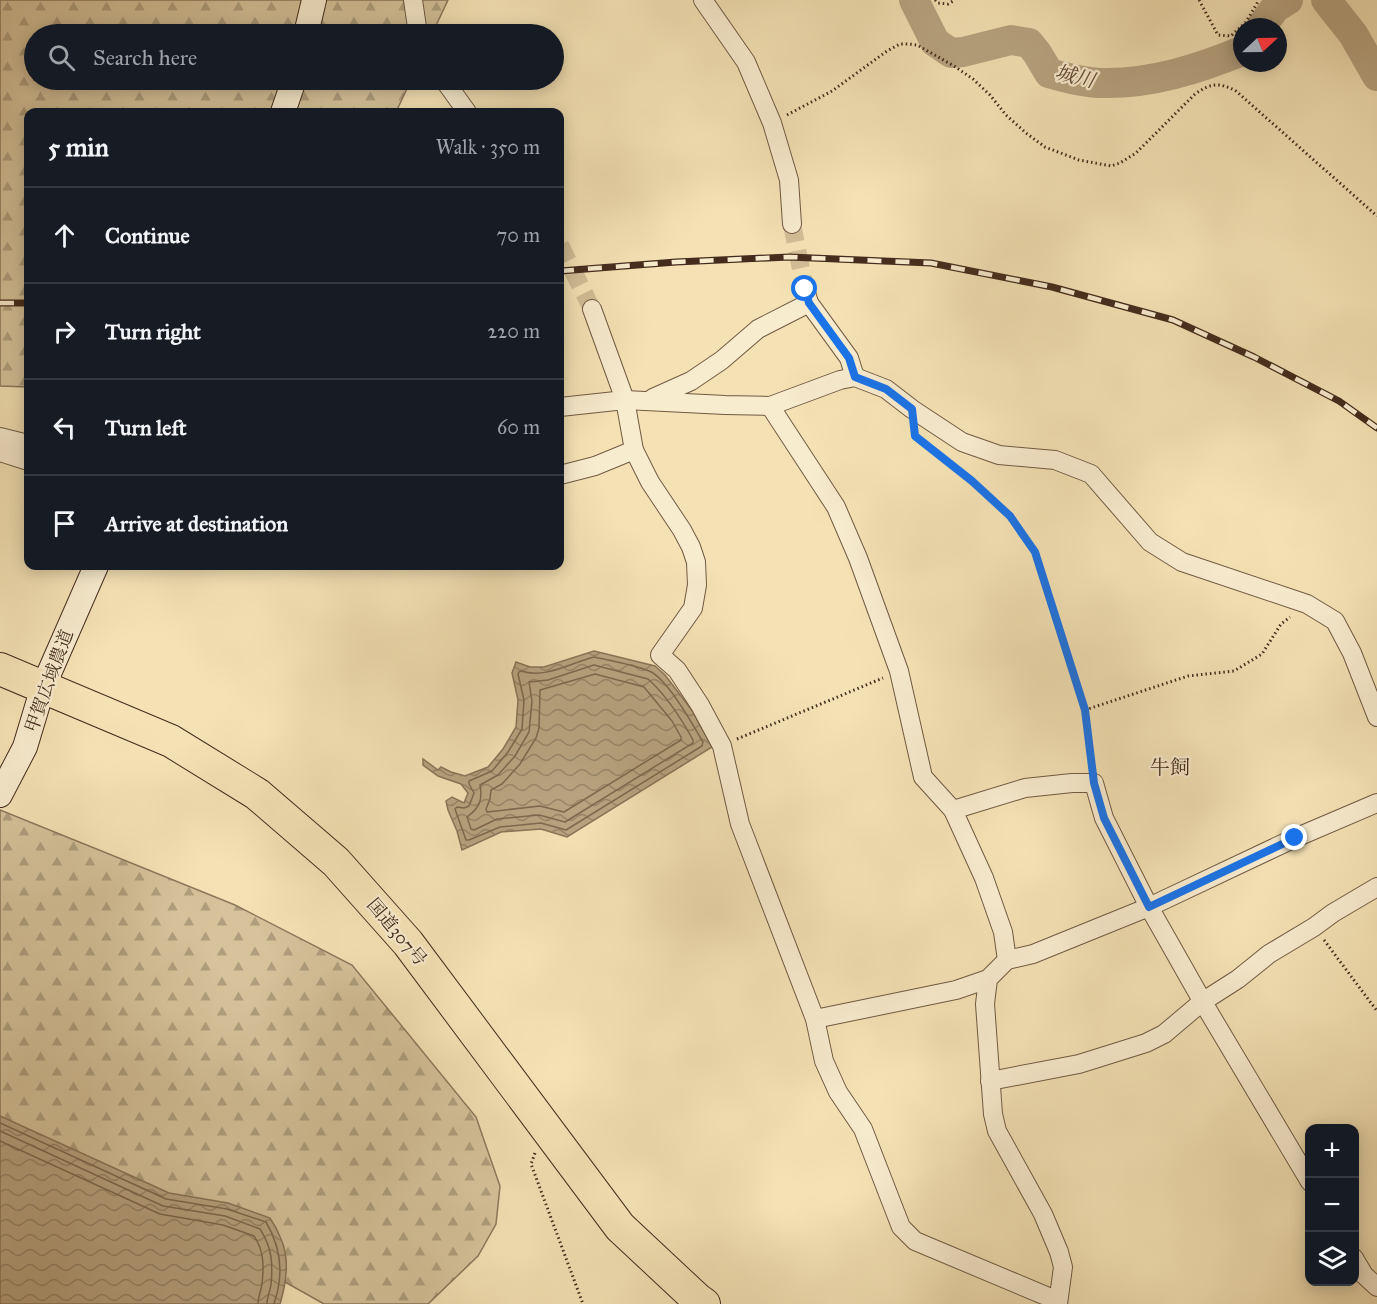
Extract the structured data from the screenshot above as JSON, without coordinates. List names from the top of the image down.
{
  "streets": {
    "highway": ["国道307号"],
    "street": ["甲賀広域農道"]
  },
  "crossings": [
    ["甲賀広域農道", "国道307号"]
  ],
  "districts": ["牛飼"],
  "water": ["城川"],
  "north": "right",
  "page": {
    "search": "Search here",
    "heading": ["5 min", "Walk · 350 m"],
    "list": [
      ["Continue", "70 m"],
      ["Turn right", "220 m"],
      ["Turn left", "60 m"],
      "Arrive at destination"
    ],
    "map_buttons": ["+", "−"]
  }
}
